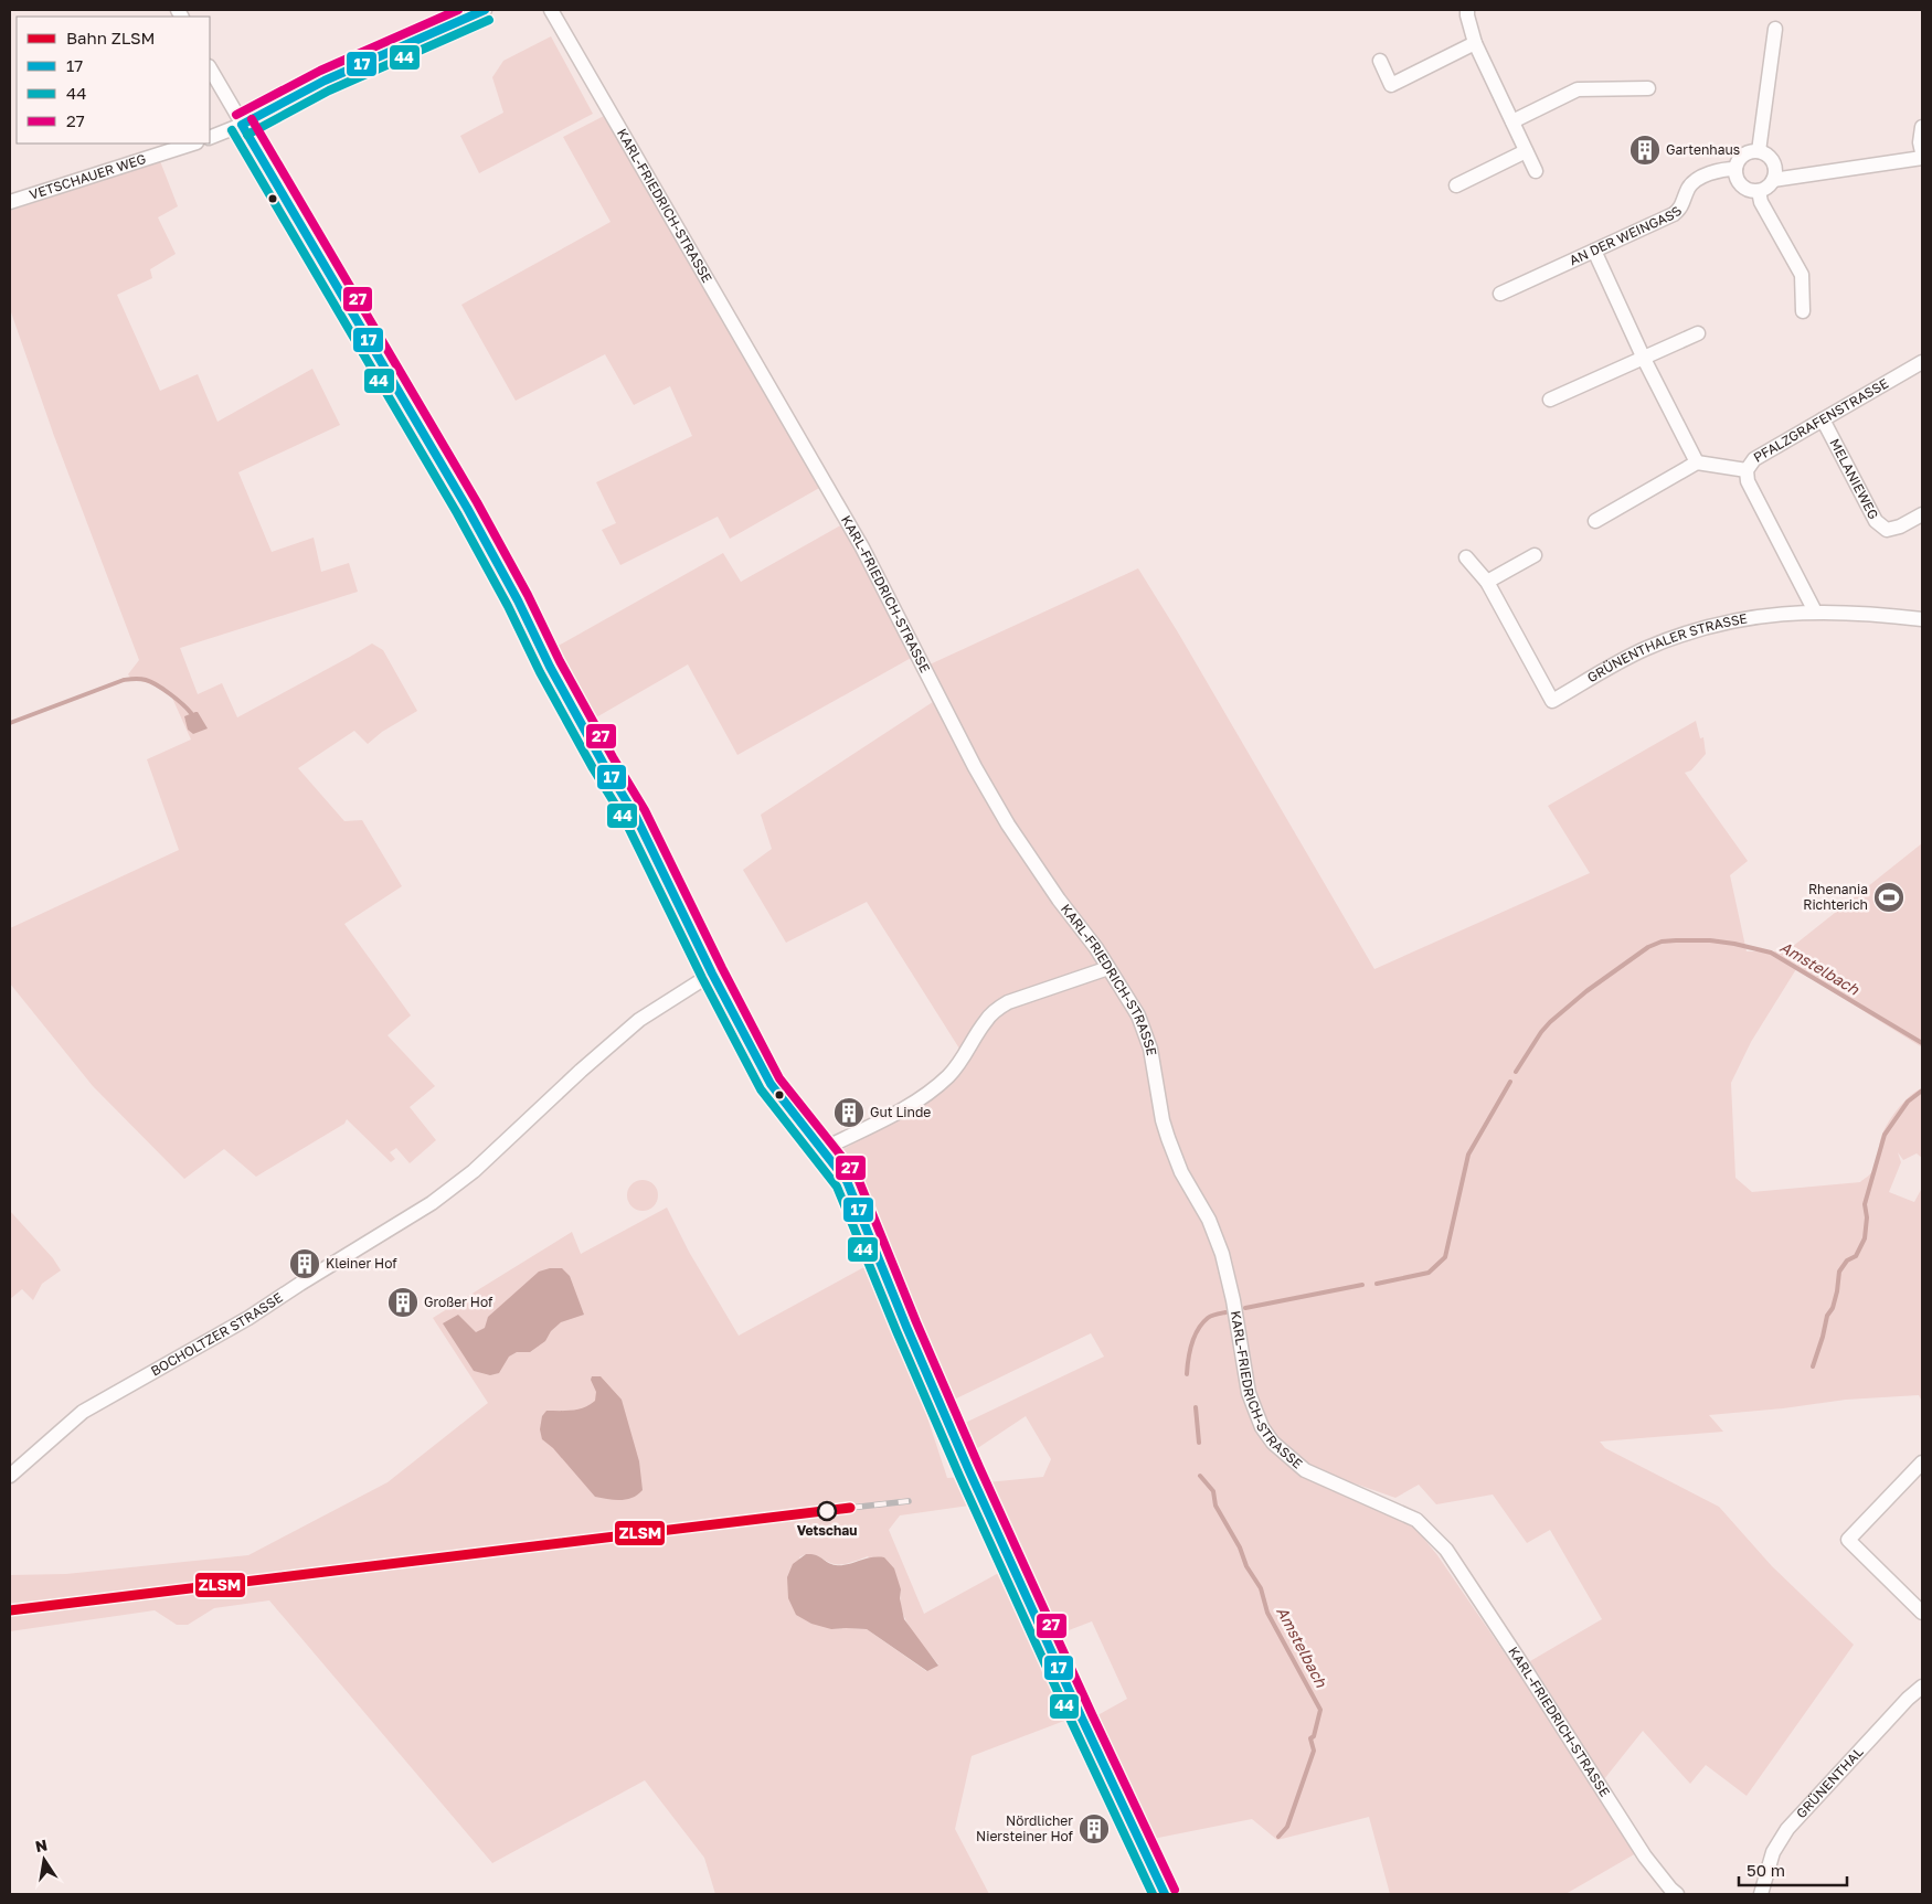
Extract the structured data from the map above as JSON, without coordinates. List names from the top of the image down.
{
  "streets": {
    "street": [
      "VETSCHAUER WEG",
      "KARL-FRIEDRICH-STRASSE",
      "AN DER WEINGASS",
      "PFALZGRAFENSTRASSE",
      "MELANIEWEG",
      "GRÜNENTHALER STRASSE",
      "BOCHOLTZER STRASSE",
      "GRÜNENTHAL"
    ]
  },
  "crossings": [
    ["PFALZGRAFENSTRASSE", "MELANIEWEG"],
    ["PFALZGRAFENSTRASSE", "GRÜNENTHALER STRASSE"]
  ],
  "water": ["Amstelbach"],
  "places": {
    "building": [
      "Gartenhaus",
      "Gut Linde",
      "Kleiner Hof",
      "Großer Hof",
      "Nördlicher Niersteiner Hof"
    ],
    "sports": ["Rhenania Richterich"],
    "other": ["Vetschau"]
  },
  "lines": [
    "transit line 17",
    "transit line 27",
    "transit line 44",
    "rail line ZLSM"
  ],
  "legend": [
    "Bahn ZLSM",
    "17",
    "44",
    "27"
  ],
  "scale_bar": "50 m",
  "north": "top"
}
